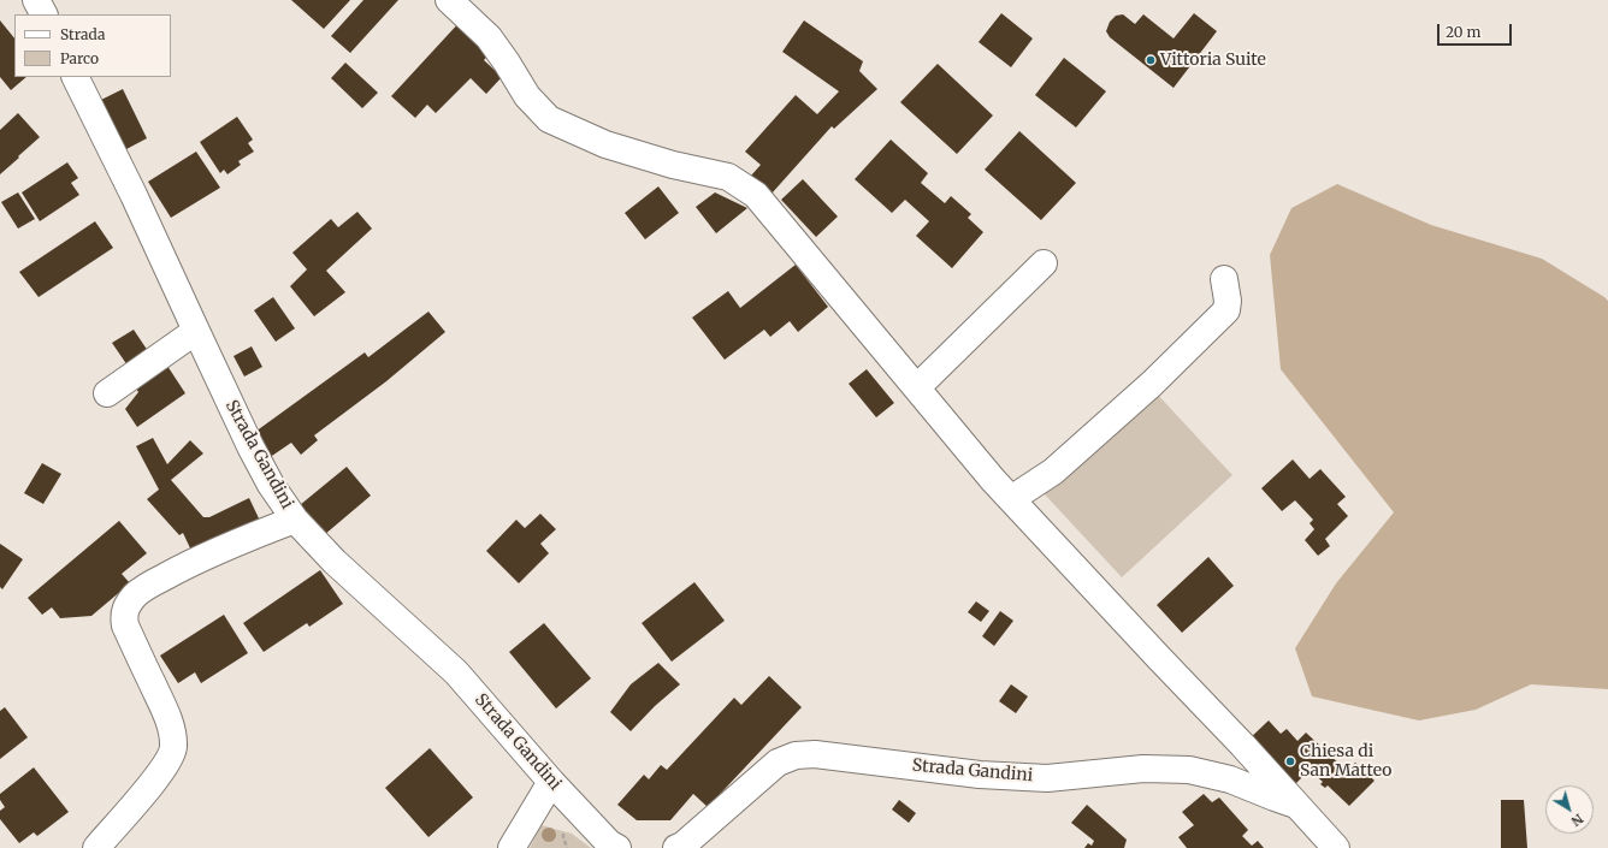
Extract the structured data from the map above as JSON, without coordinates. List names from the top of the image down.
{
  "streets": {
    "street": ["Strada Gandini"]
  },
  "places": ["Vittoria Suite", "Chiesa di San Matteo"],
  "legend": ["Strada", "Parco"],
  "scale_bar": "20 m",
  "north": "bottom right"
}
